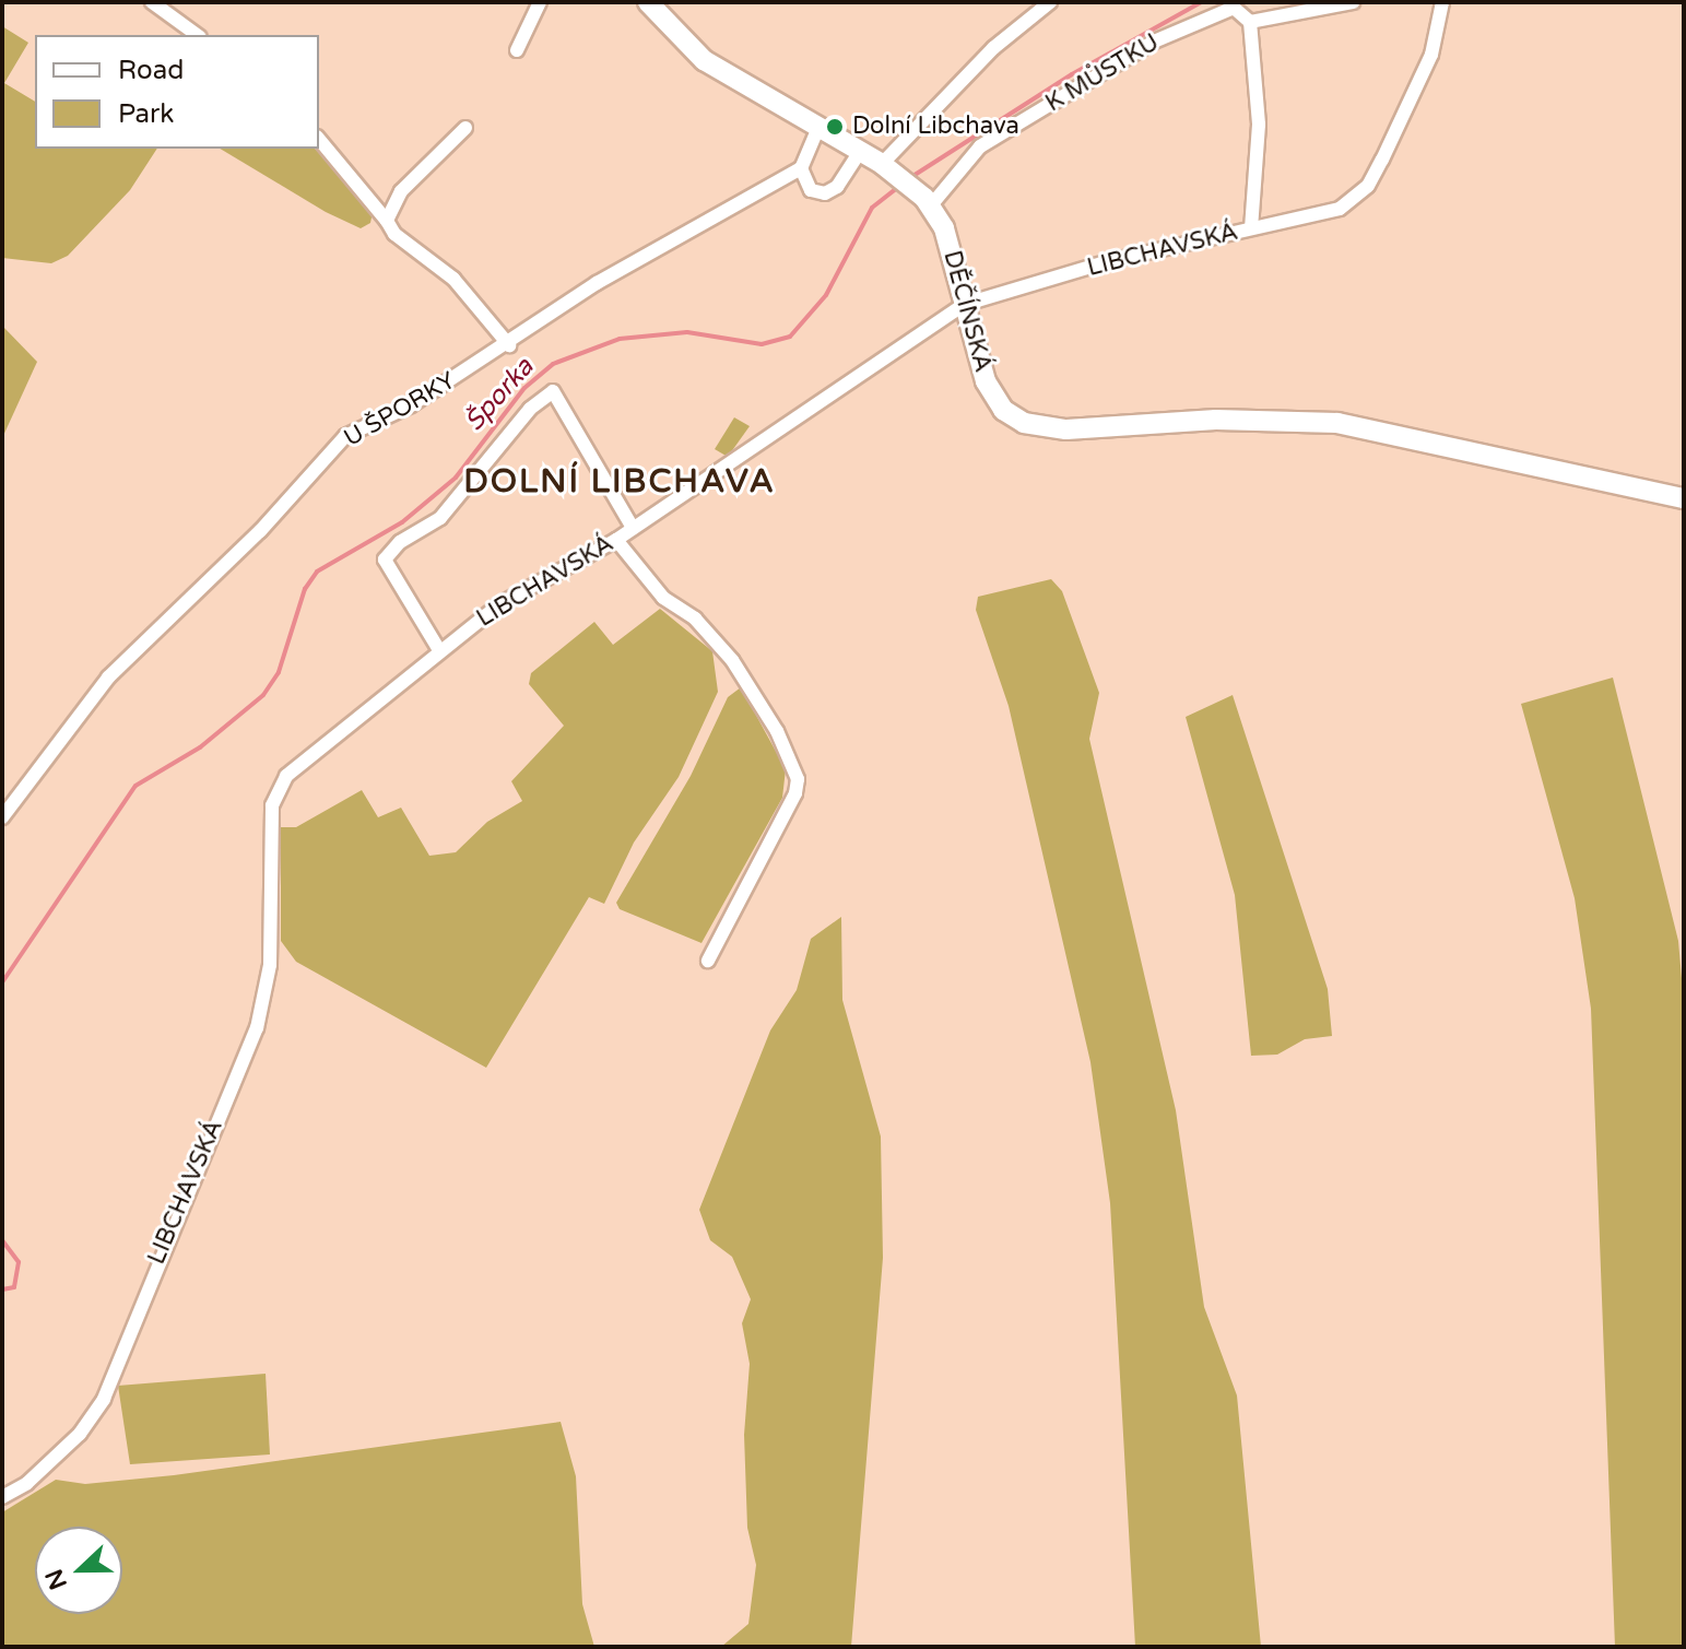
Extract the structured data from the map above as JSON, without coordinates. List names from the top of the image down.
{
  "streets": {
    "main road": ["DĚČÍNSKÁ"],
    "street": ["K MŮSTKU", "LIBCHAVSKÁ", "U ŠPORKY"]
  },
  "crossings": [
    ["K MŮSTKU", "DĚČÍNSKÁ"],
    ["LIBCHAVSKÁ", "DĚČÍNSKÁ"]
  ],
  "districts": ["DOLNÍ LIBCHAVA"],
  "water": ["Šporka"],
  "places": ["Dolní Libchava"],
  "legend": ["Road", "Park"],
  "north": "left"
}
